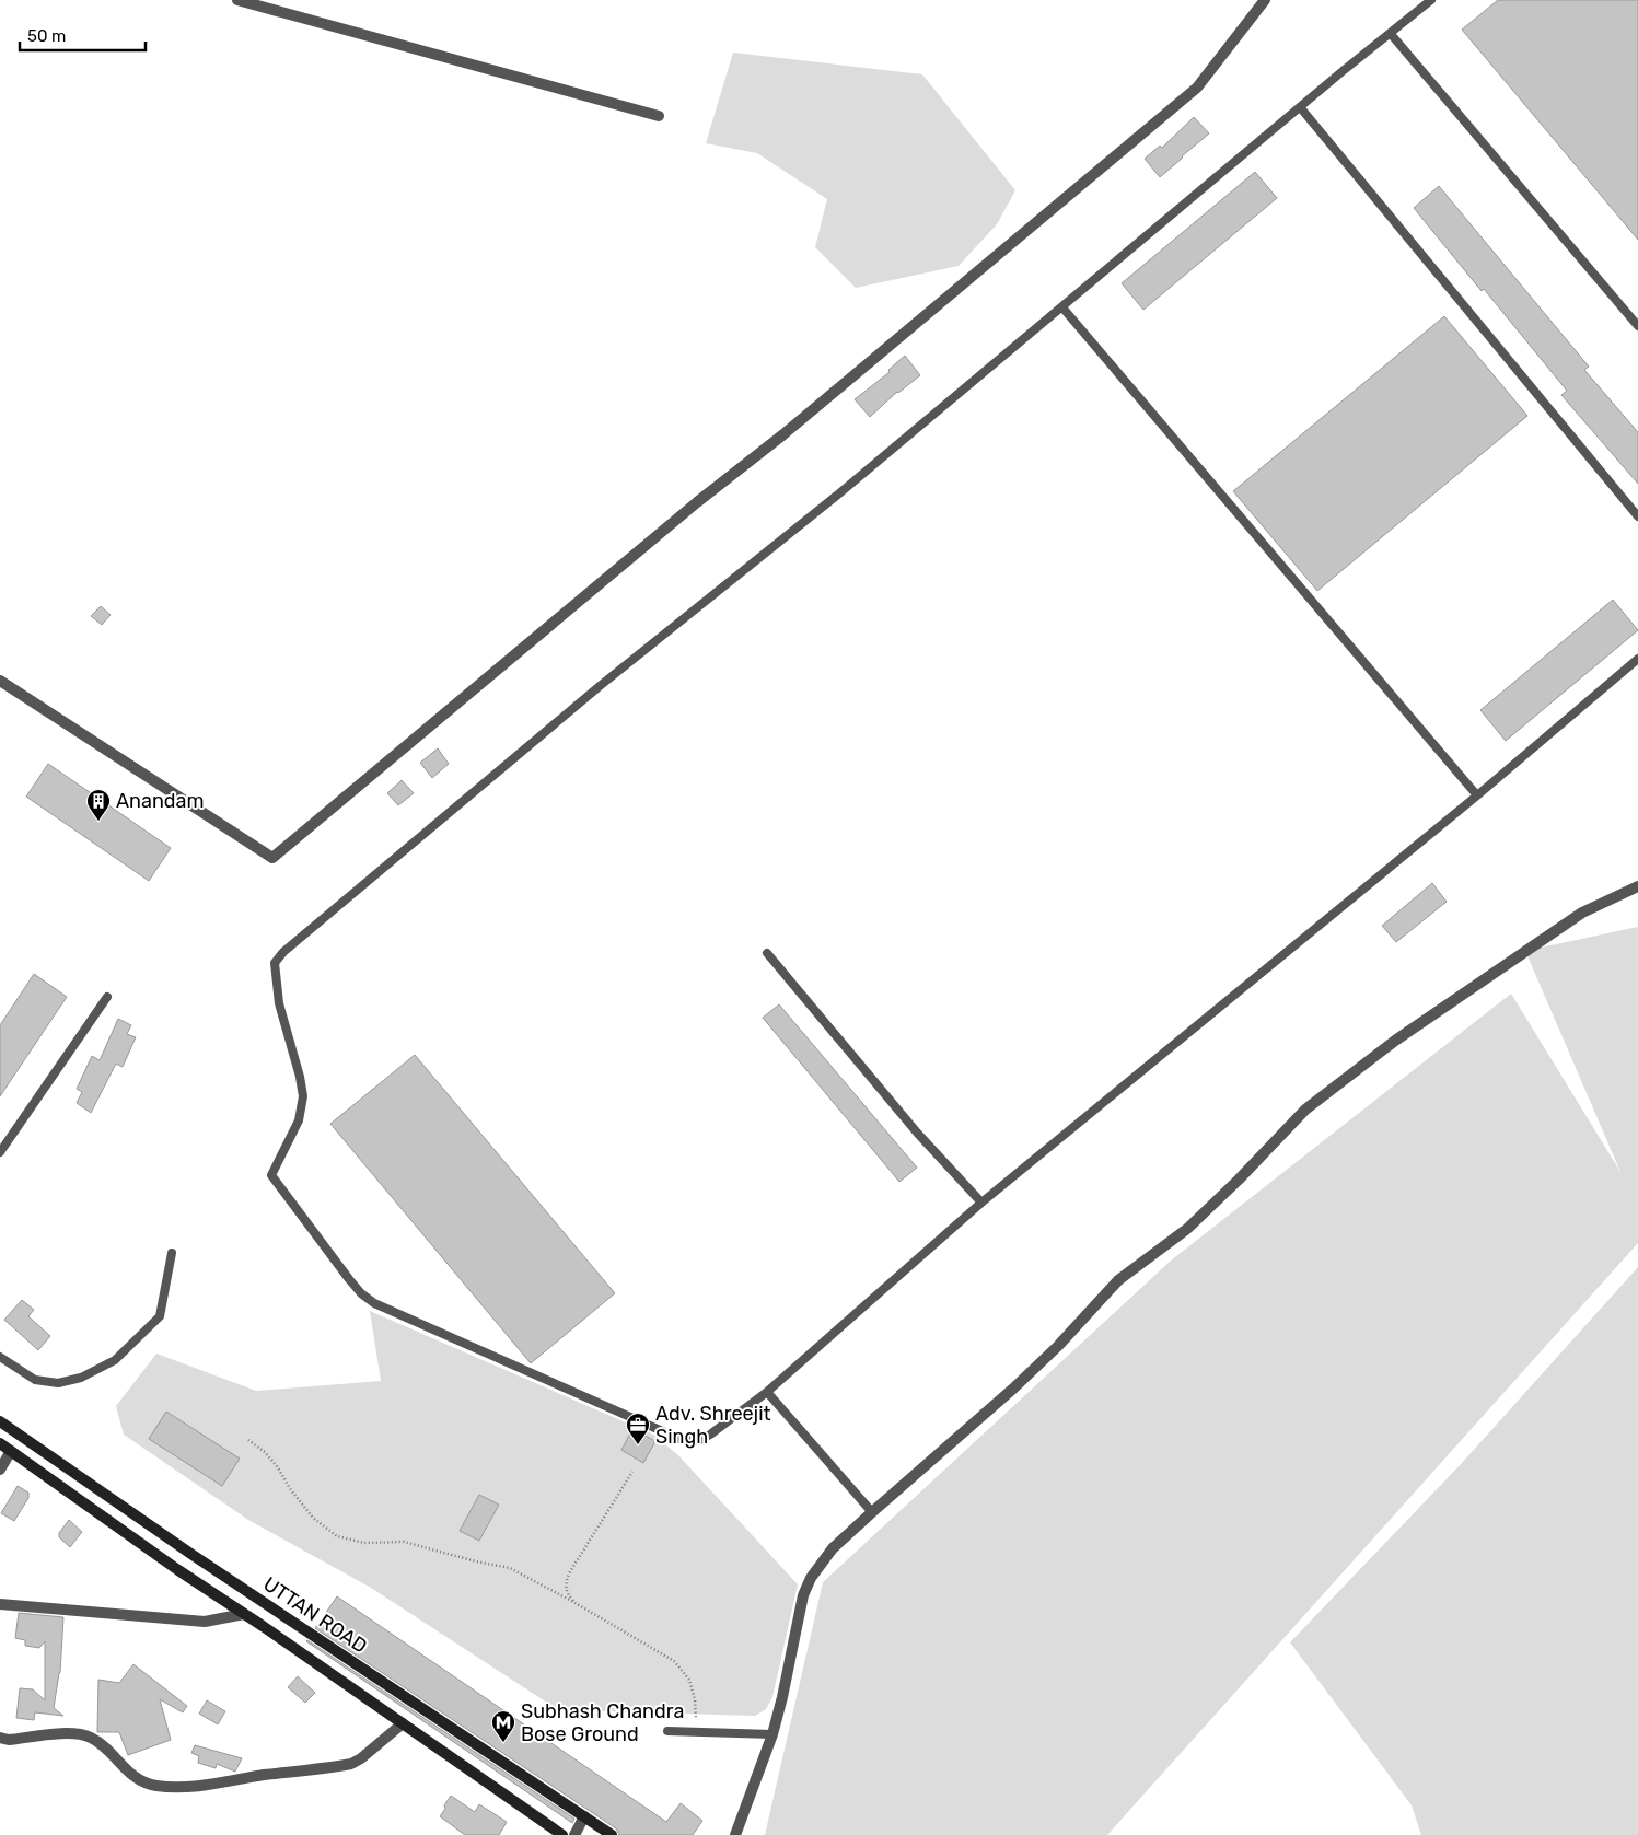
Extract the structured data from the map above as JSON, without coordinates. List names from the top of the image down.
{
  "streets": {
    "main road": ["UTTAN ROAD"]
  },
  "places": {
    "building": ["Anandam"],
    "office": ["Adv. Shreejit Singh"],
    "metro station": ["Subhash Chandra Bose Ground"]
  },
  "scale_bar": "50 m"
}
